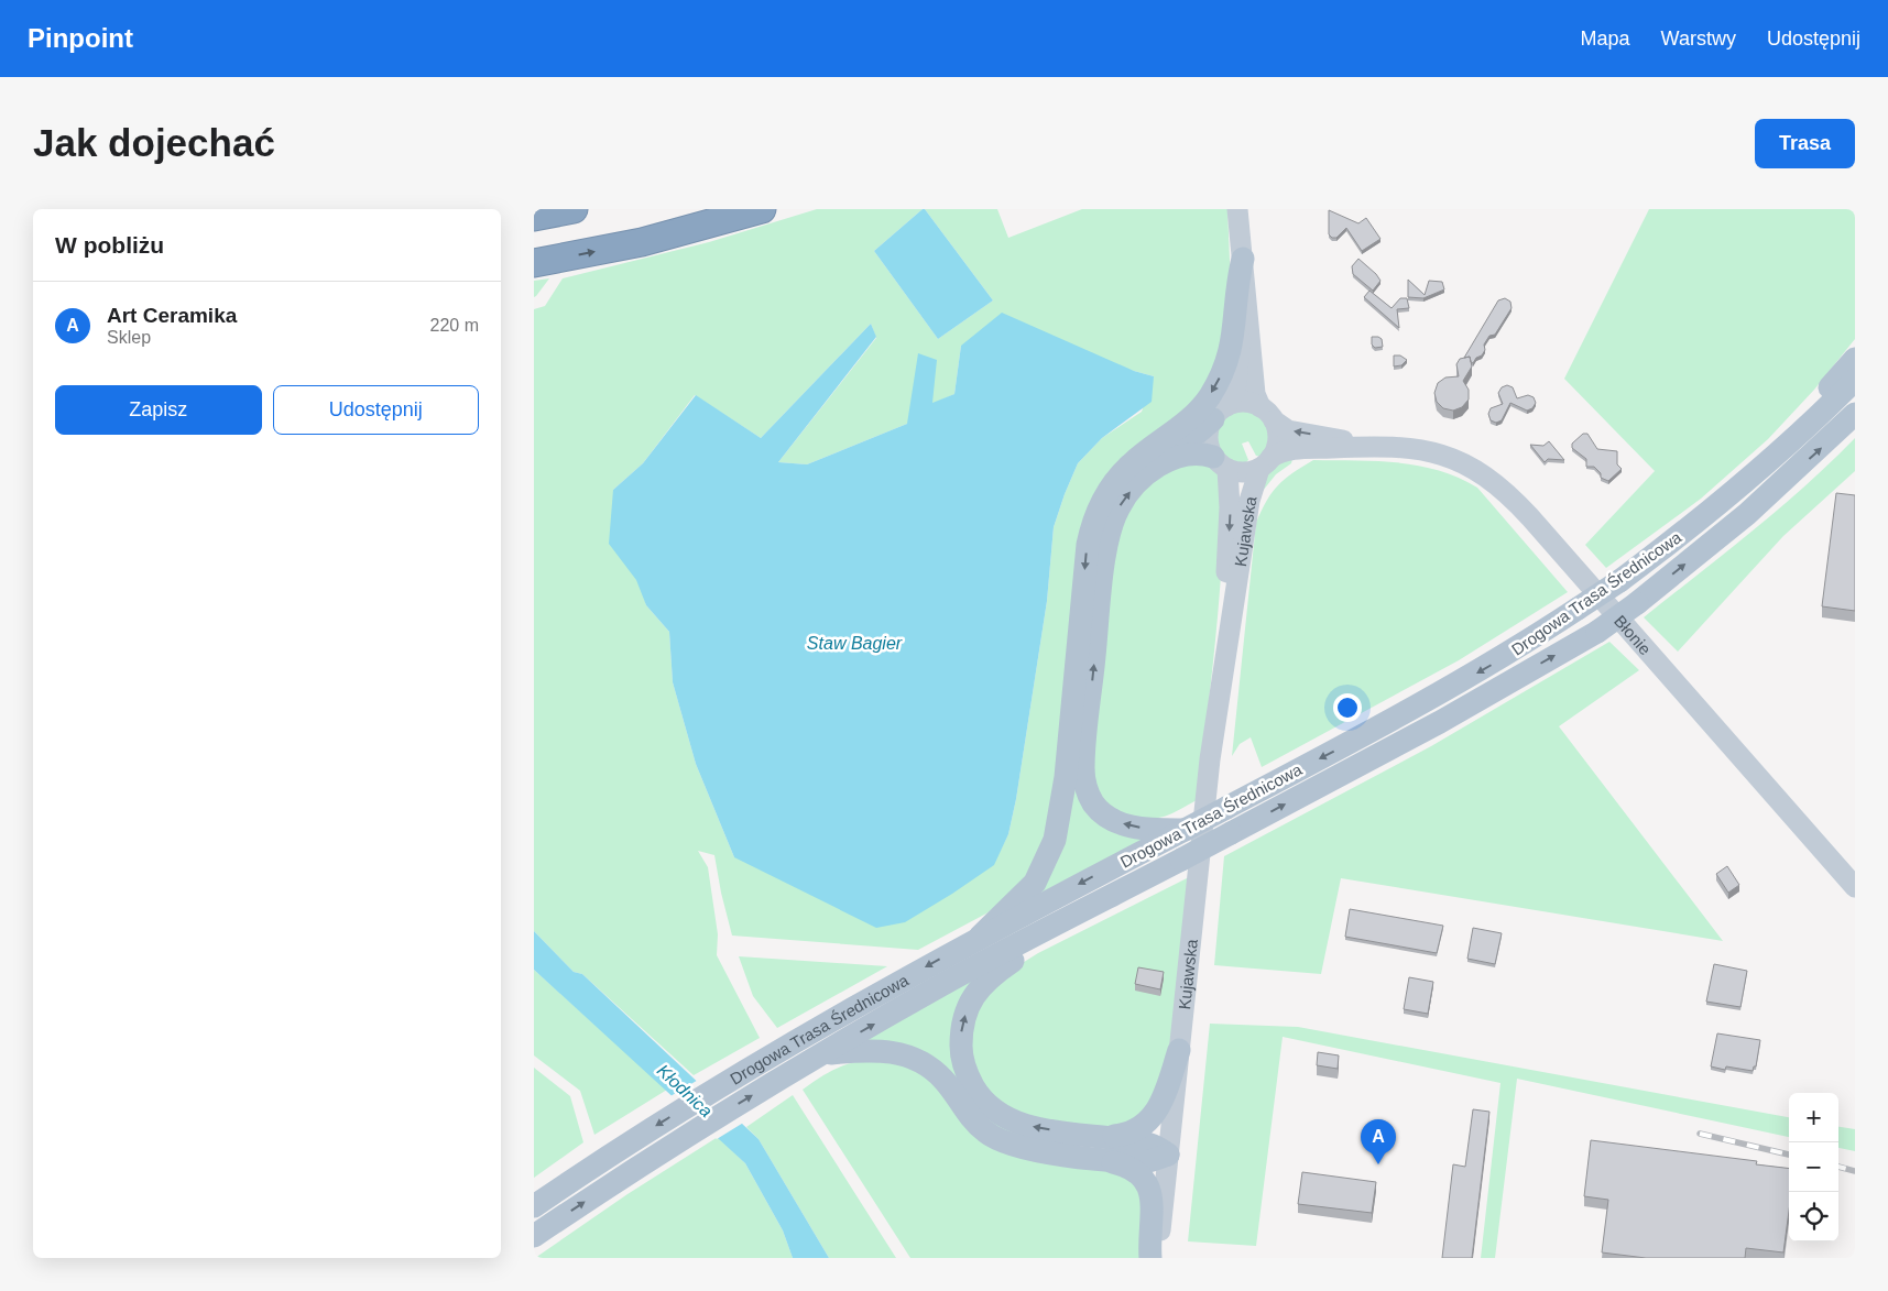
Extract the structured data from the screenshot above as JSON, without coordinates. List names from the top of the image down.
{
  "streets": {
    "main road": ["Drogowa Trasa Średnicowa"],
    "street": ["Kujawska", "Błonie"]
  },
  "crossings": [
    ["Kujawska", "Błonie"]
  ],
  "water": ["Staw Bagier", "Kłodnica"],
  "page": {
    "header": "Pinpoint",
    "nav": ["Mapa", "Warstwy", "Udostępnij"],
    "buttons": [
      "Trasa",
      ["Zapisz", "Udostępnij"]
    ],
    "title": "Jak dojechać",
    "heading": "W pobliżu",
    "list": [
      {
        "mark": "A",
        "name": "Art Ceramika",
        "note": "Sklep",
        "value": "220 m"
      }
    ],
    "map_buttons": ["+", "−"],
    "pins": "A"
  }
}
